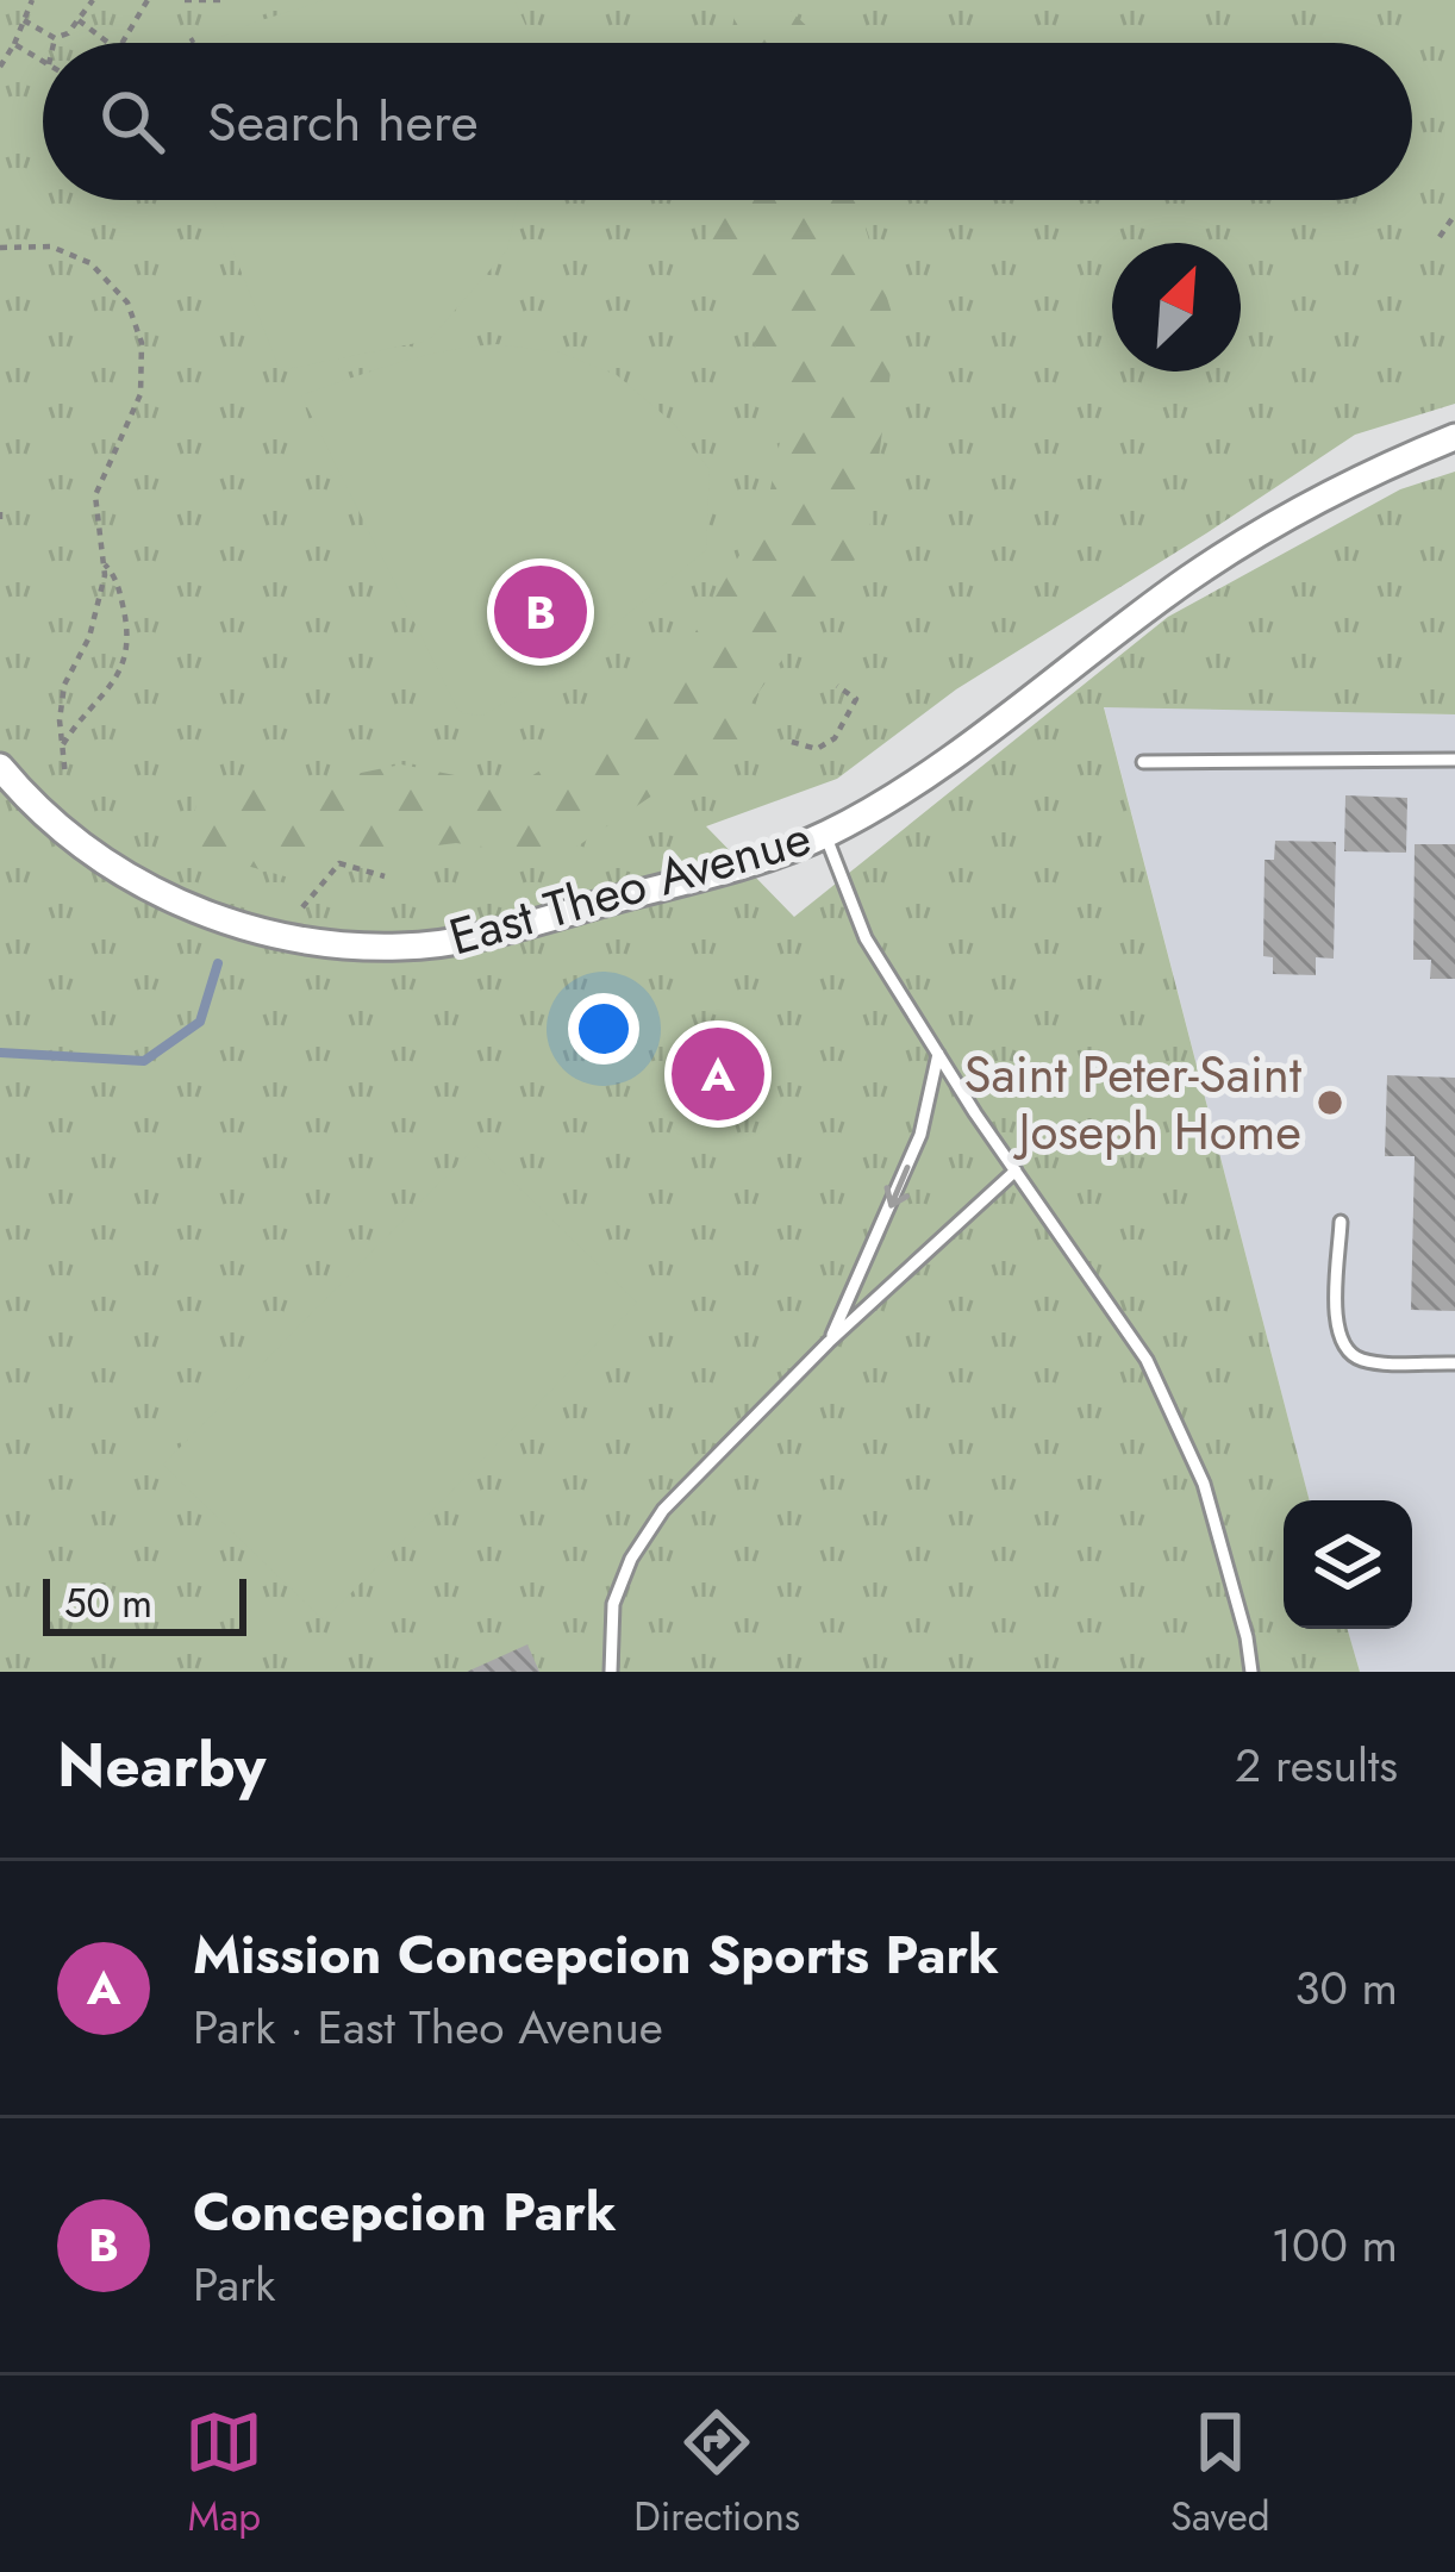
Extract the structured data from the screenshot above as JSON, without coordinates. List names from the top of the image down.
{
  "streets": {
    "street": ["East Theo Avenue"]
  },
  "places": ["Saint Peter-Saint Joseph Home"],
  "scale_bar": "50 m",
  "north": "top right",
  "page": {
    "search": "Search here",
    "pins": ["B", "A"],
    "scale": "50 m",
    "heading": ["Nearby", "2 results"],
    "list": [
      {
        "mark": "A",
        "name": "Mission Concepcion Sports Park",
        "note": "Park · East Theo Avenue",
        "value": "30 m"
      },
      {
        "mark": "B",
        "name": "Concepcion Park",
        "note": "Park",
        "value": "100 m"
      }
    ],
    "nav": ["Map", "Directions", "Saved"]
  }
}
